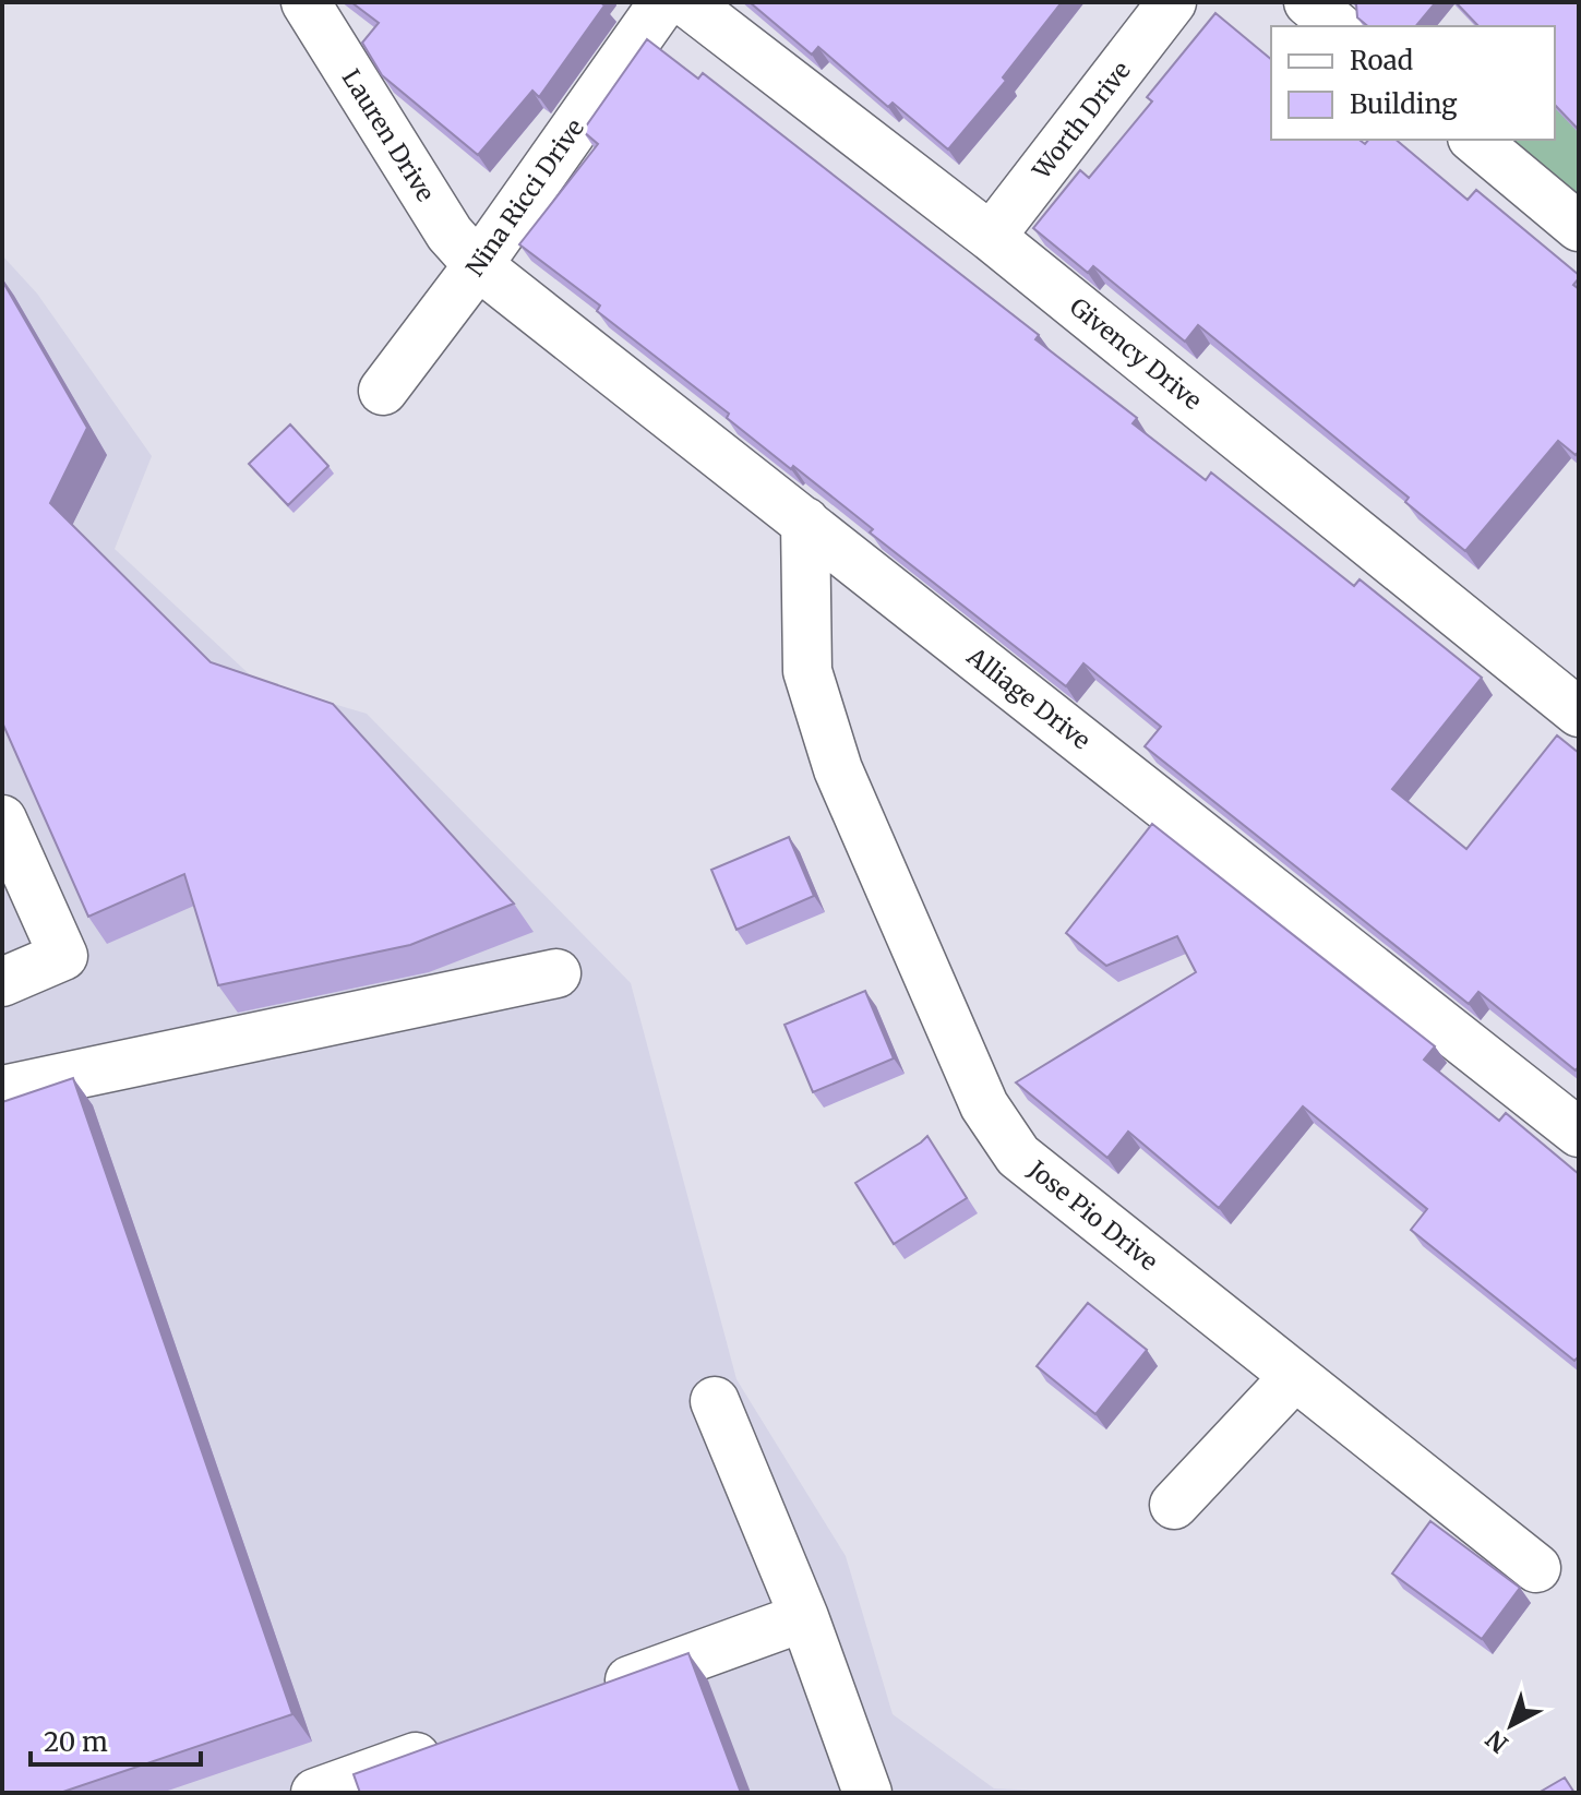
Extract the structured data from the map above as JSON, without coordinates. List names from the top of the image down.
{
  "streets": {
    "street": [
      "Worth Drive",
      "Lauren Drive",
      "Nina Ricci Drive",
      "Givency Drive",
      "Alliage Drive",
      "Jose Pio Drive"
    ]
  },
  "crossings": [
    ["Worth Drive", "Givency Drive"],
    ["Lauren Drive", "Nina Ricci Drive"],
    ["Lauren Drive", "Alliage Drive"],
    ["Nina Ricci Drive", "Alliage Drive"],
    ["Alliage Drive", "Jose Pio Drive"]
  ],
  "legend": ["Road", "Building"],
  "scale_bar": "20 m",
  "north": "bottom left"
}
